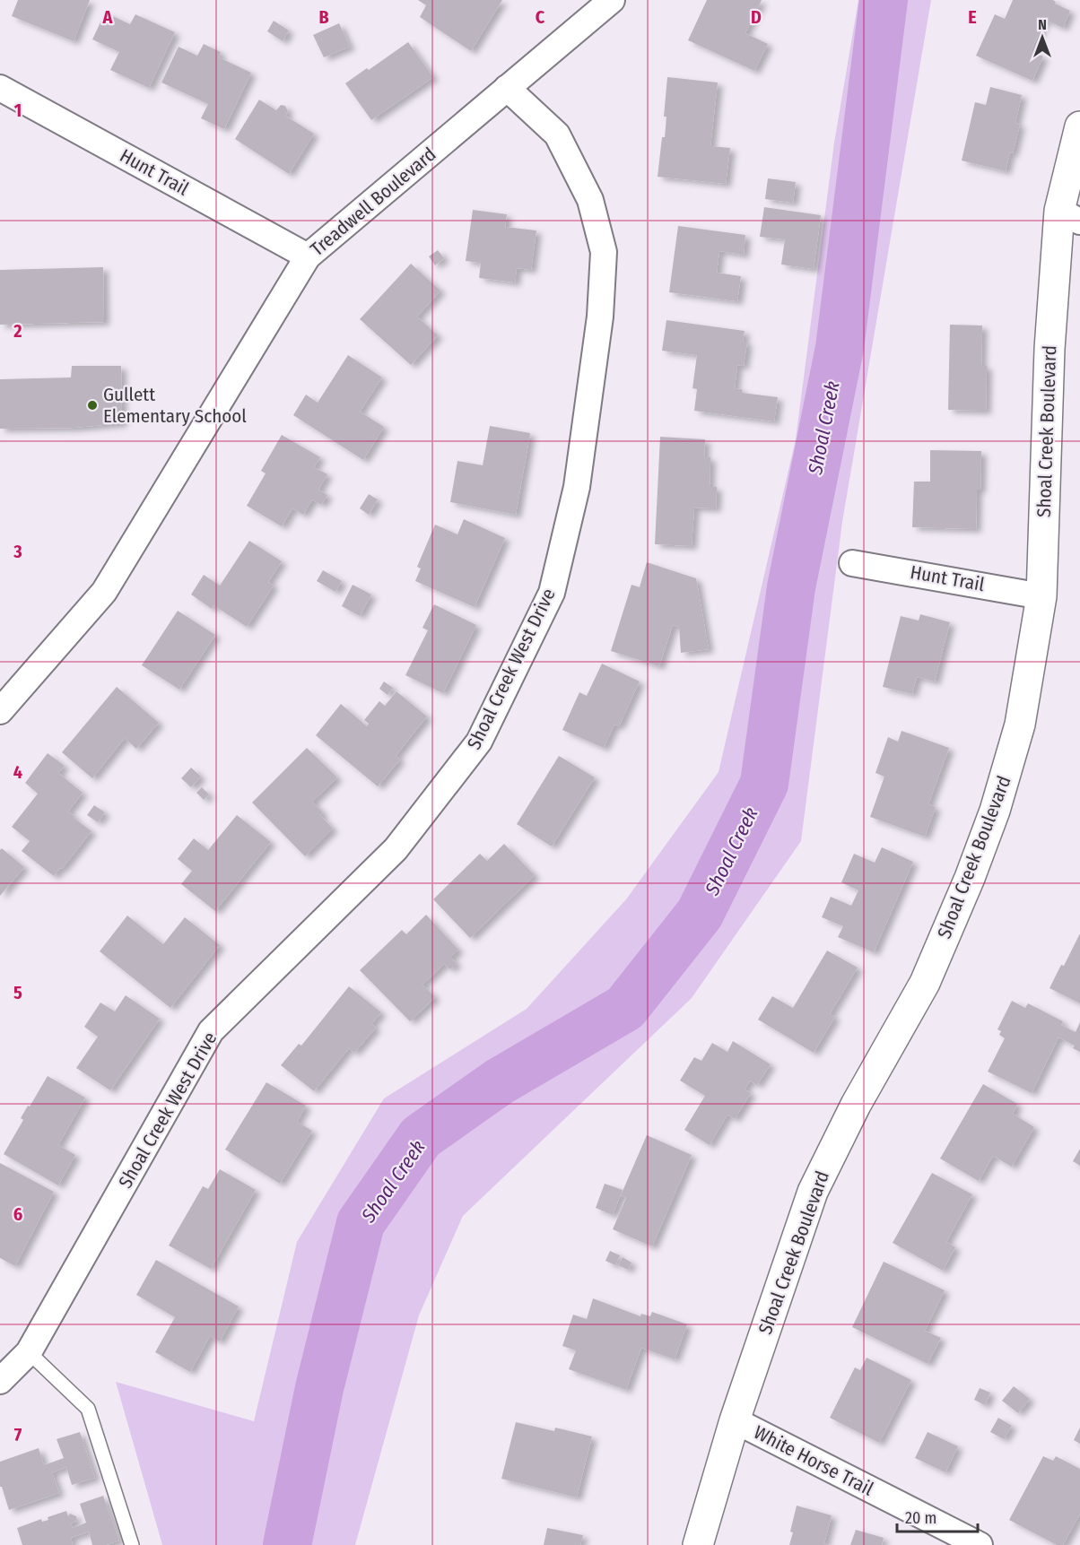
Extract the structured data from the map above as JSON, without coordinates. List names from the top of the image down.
{
  "streets": {
    "street": [
      "Hunt Trail",
      "Treadwell Boulevard",
      "Shoal Creek Boulevard",
      "Shoal Creek West Drive",
      "White Horse Trail"
    ]
  },
  "crossings": [
    ["Hunt Trail", "Treadwell Boulevard"],
    ["Hunt Trail", "Shoal Creek Boulevard"],
    ["Treadwell Boulevard", "Shoal Creek West Drive"],
    ["Shoal Creek Boulevard", "White Horse Trail"]
  ],
  "water": ["Shoal Creek"],
  "places": ["Gullett Elementary School"],
  "scale_bar": "20 m",
  "north": "top",
  "grid": {
    "columns": [
      "A",
      "B",
      "C",
      "D",
      "E"
    ],
    "rows": [
      "1",
      "2",
      "3",
      "4",
      "5",
      "6",
      "7"
    ]
  }
}
